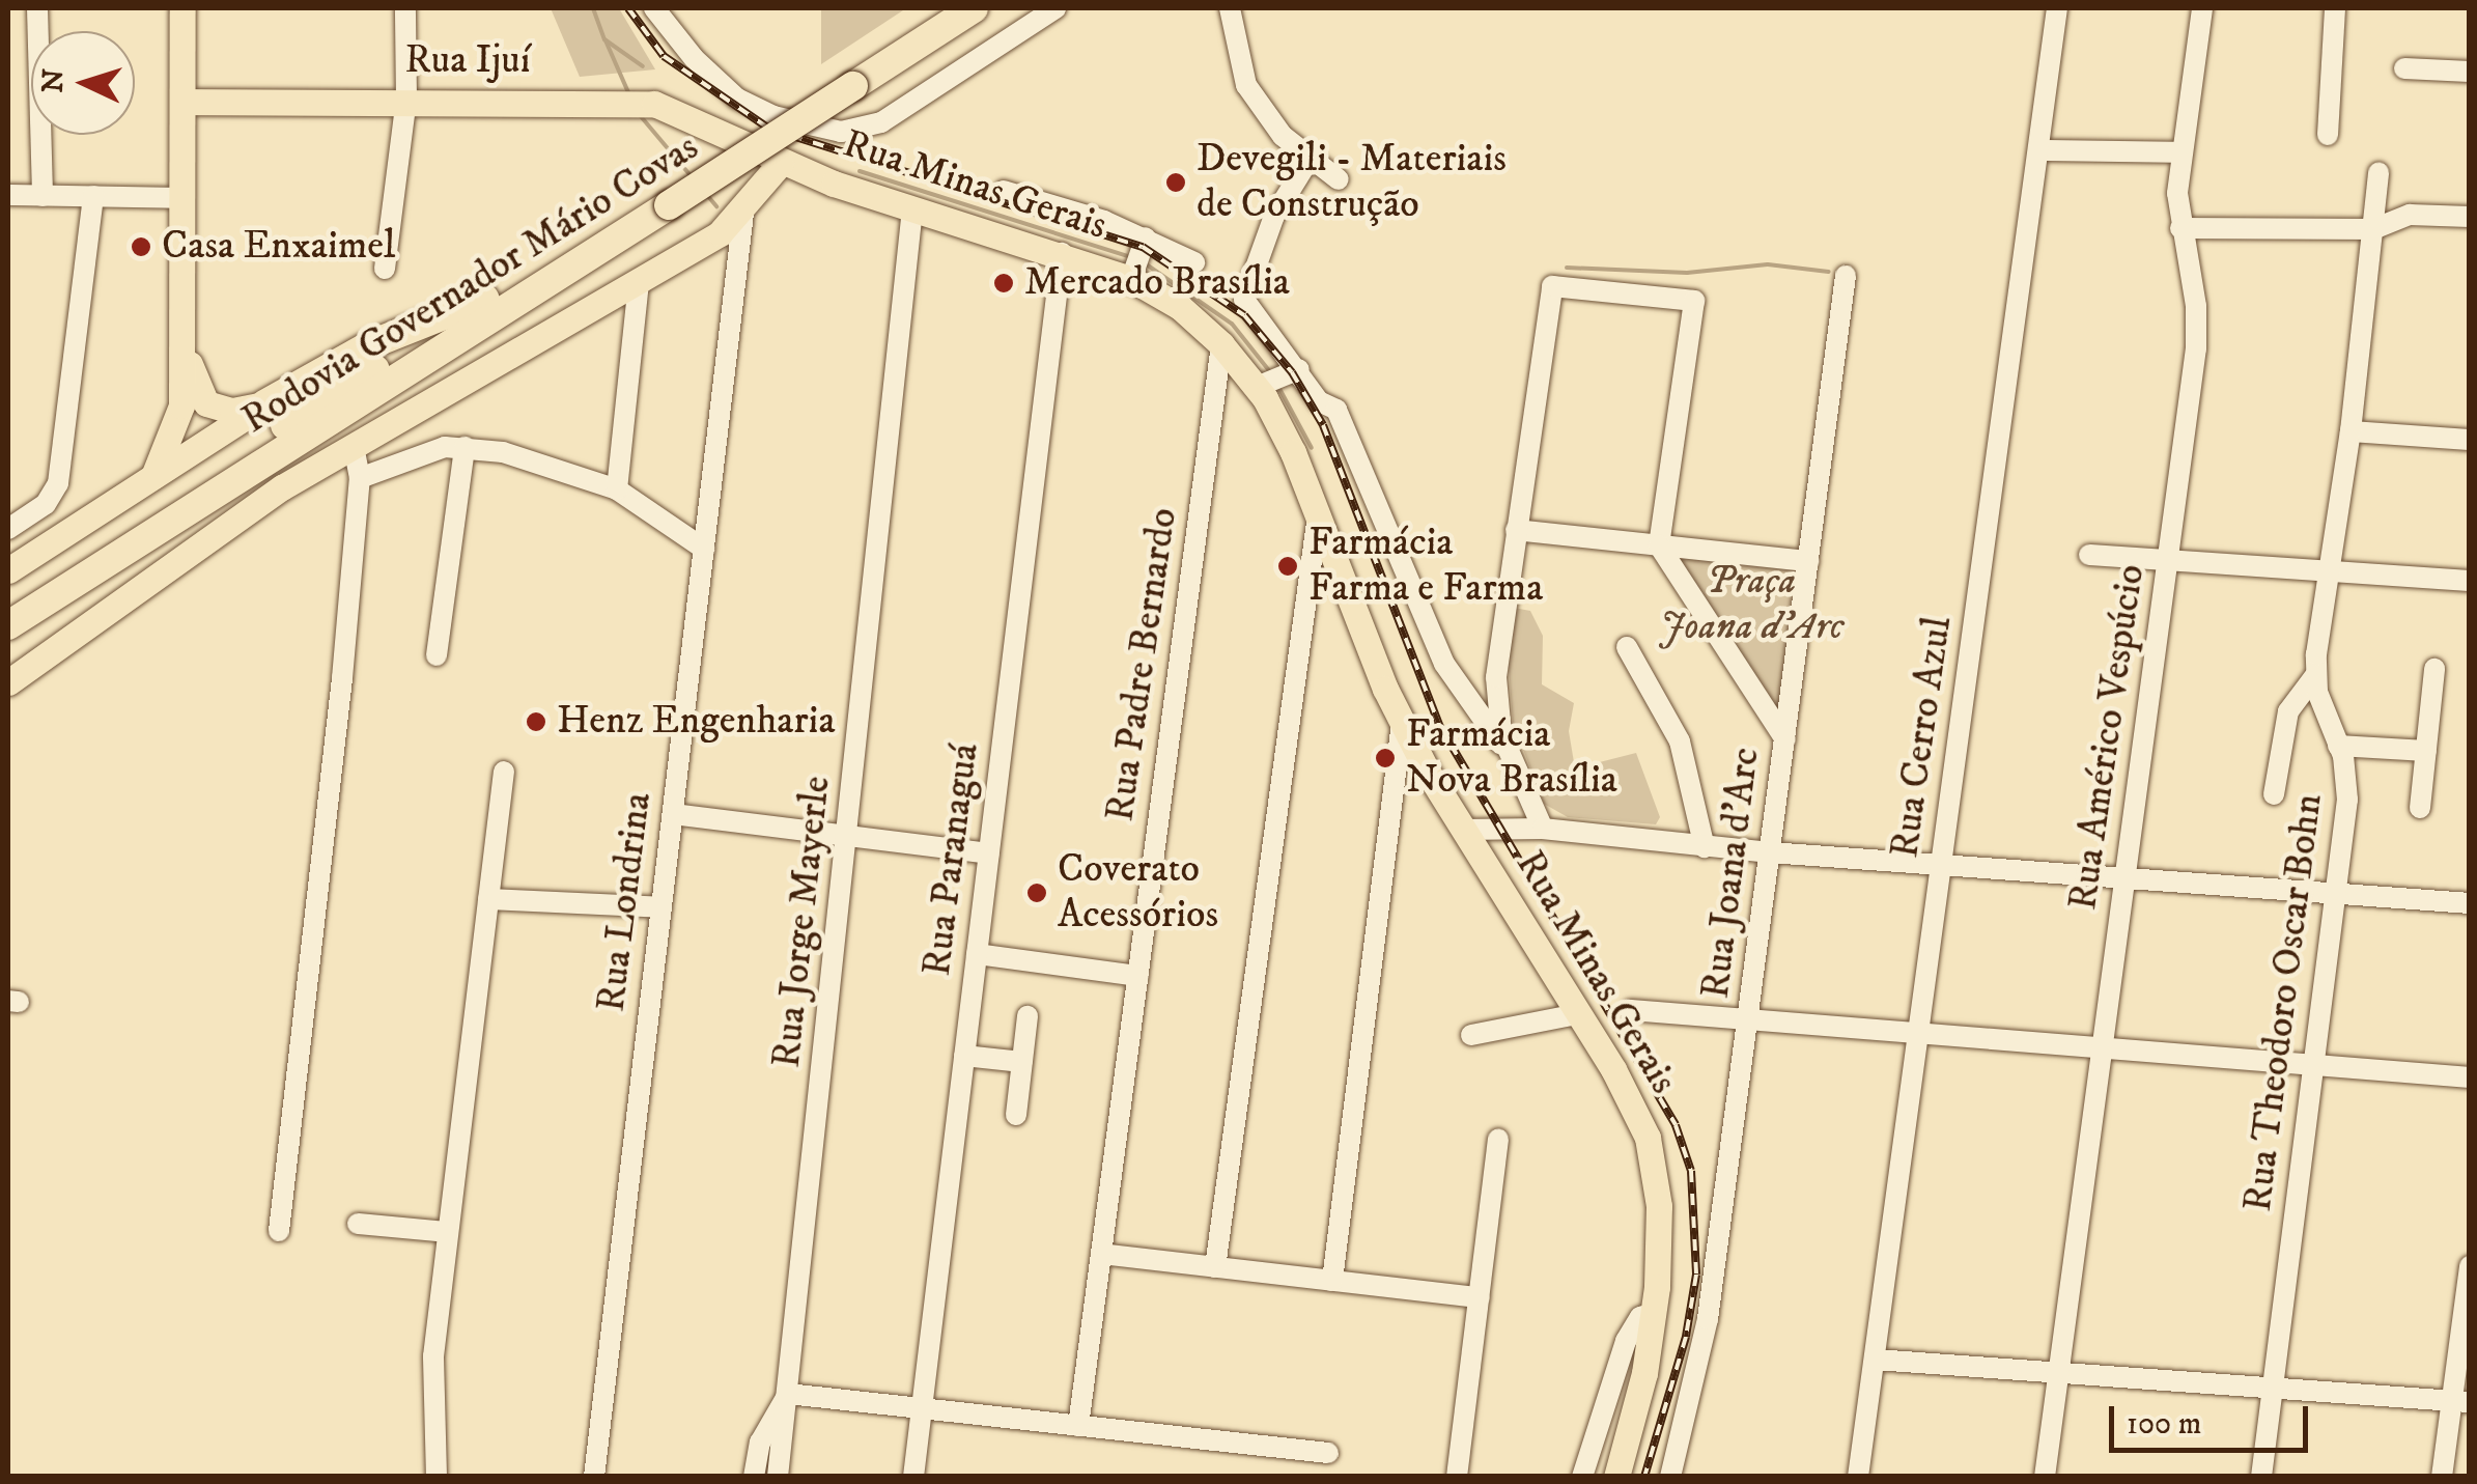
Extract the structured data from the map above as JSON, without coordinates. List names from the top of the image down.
{
  "streets": {
    "highway": ["Rodovia Governador Mário Covas"],
    "main road": ["Rua Ijuí", "Rua Minas Gerais"],
    "street": [
      "Rua Padre Bernardo",
      "Rua Cerro Azul",
      "Rua Américo Vespúcio",
      "Rua Paranaguá",
      "Rua Joana d'Arc",
      "Rua Londrina",
      "Rua Jorge Mayerle",
      "Rua Theodoro Oscar Bohn"
    ]
  },
  "crossings": [
    ["Rua Ijuí", "Rua Minas Gerais"],
    ["Rua Minas Gerais", "Rua Padre Bernardo"],
    ["Rua Minas Gerais", "Rua Paranaguá"],
    ["Rua Minas Gerais", "Rua Jorge Mayerle"]
  ],
  "parks": ["Praça Joana d'Arc"],
  "places": [
    "Devegili - Materiais de Construção",
    "Casa Enxaimel",
    "Mercado Brasília",
    "Farmácia Farma e Farma",
    "Henz Engenharia",
    "Farmácia Nova Brasília",
    "Coverato Acessórios"
  ],
  "scale_bar": "100 m",
  "north": "left"
}
